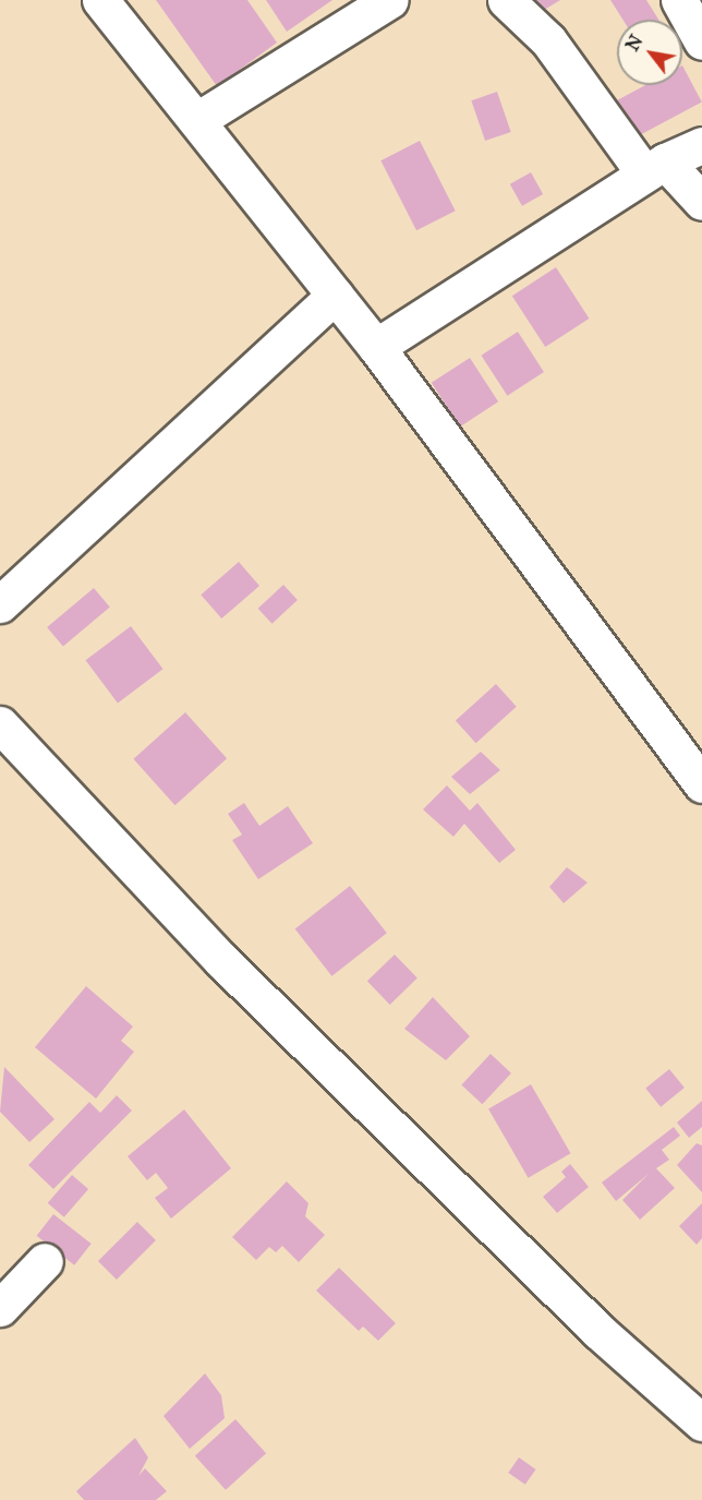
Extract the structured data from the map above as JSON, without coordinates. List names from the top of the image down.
{
  "north": "top left"
}
